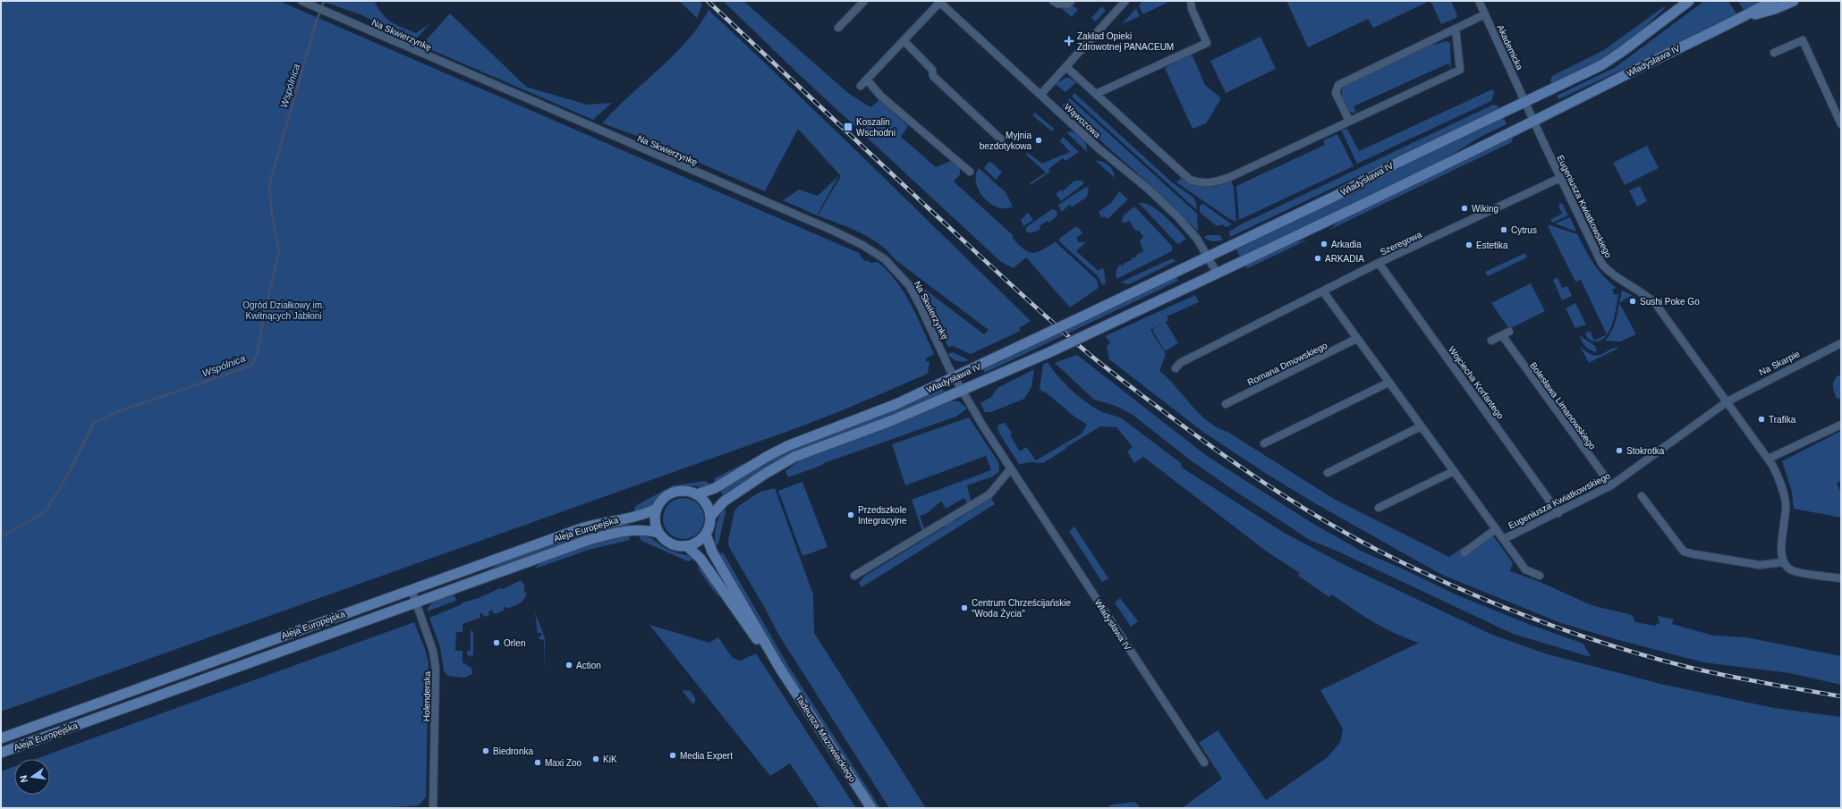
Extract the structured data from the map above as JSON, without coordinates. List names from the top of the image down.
{
  "streets": {
    "main road": ["Władysława IV", "Aleja Europejska", "Tadeusza Mazowieckiego"],
    "street": [
      "Na Skwierzynkę",
      "Akademicka",
      "Wąwozowa",
      "Eugeniusza Kwiatkowskiego",
      "Szeregowa",
      "Na Skarpie",
      "Romana Dmowskiego",
      "Wojciecha Korfantego",
      "Bolesława Limanowskiego",
      "Holenderska"
    ]
  },
  "crossings": [
    ["Na Skwierzynkę", "Władysława IV"],
    ["Akademicka", "Władysława IV"],
    ["Władysława IV", "Wąwozowa"],
    ["Władysława IV", "Eugeniusza Kwiatkowskiego"],
    ["Władysława IV", "Aleja Europejska"],
    ["Władysława IV", "Tadeusza Mazowieckiego"],
    ["Eugeniusza Kwiatkowskiego", "Szeregowa"],
    ["Eugeniusza Kwiatkowskiego", "Na Skarpie"],
    ["Eugeniusza Kwiatkowskiego", "Wojciecha Korfantego"],
    ["Eugeniusza Kwiatkowskiego", "Bolesława Limanowskiego"],
    ["Szeregowa", "Wojciecha Korfantego"],
    ["Aleja Europejska", "Holenderska"],
    ["Aleja Europejska", "Tadeusza Mazowieckiego"]
  ],
  "water": ["Wspólnica"],
  "parks": ["Ogród Działkowy im. Kwitnących Jabłoni"],
  "places": {
    "health": ["Zakład Opieki Zdrowotnej PANACEUM"],
    "transit": ["Koszalin Wschodni"],
    "other": [
      "Myjnia bezdotykowa",
      "Wiking",
      "Cytrus",
      "Arkadia",
      "Estetika",
      "ARKADIA",
      "Sushi Poke Go",
      "Trafika",
      "Stokrotka",
      "Przedszkole Integracyjne",
      "Centrum Chrześcijańskie \"Woda Życia\"",
      "Orlen",
      "Action",
      "Biedronka",
      "Media Expert",
      "KiK",
      "Maxi Zoo"
    ]
  },
  "north": "left"
}
